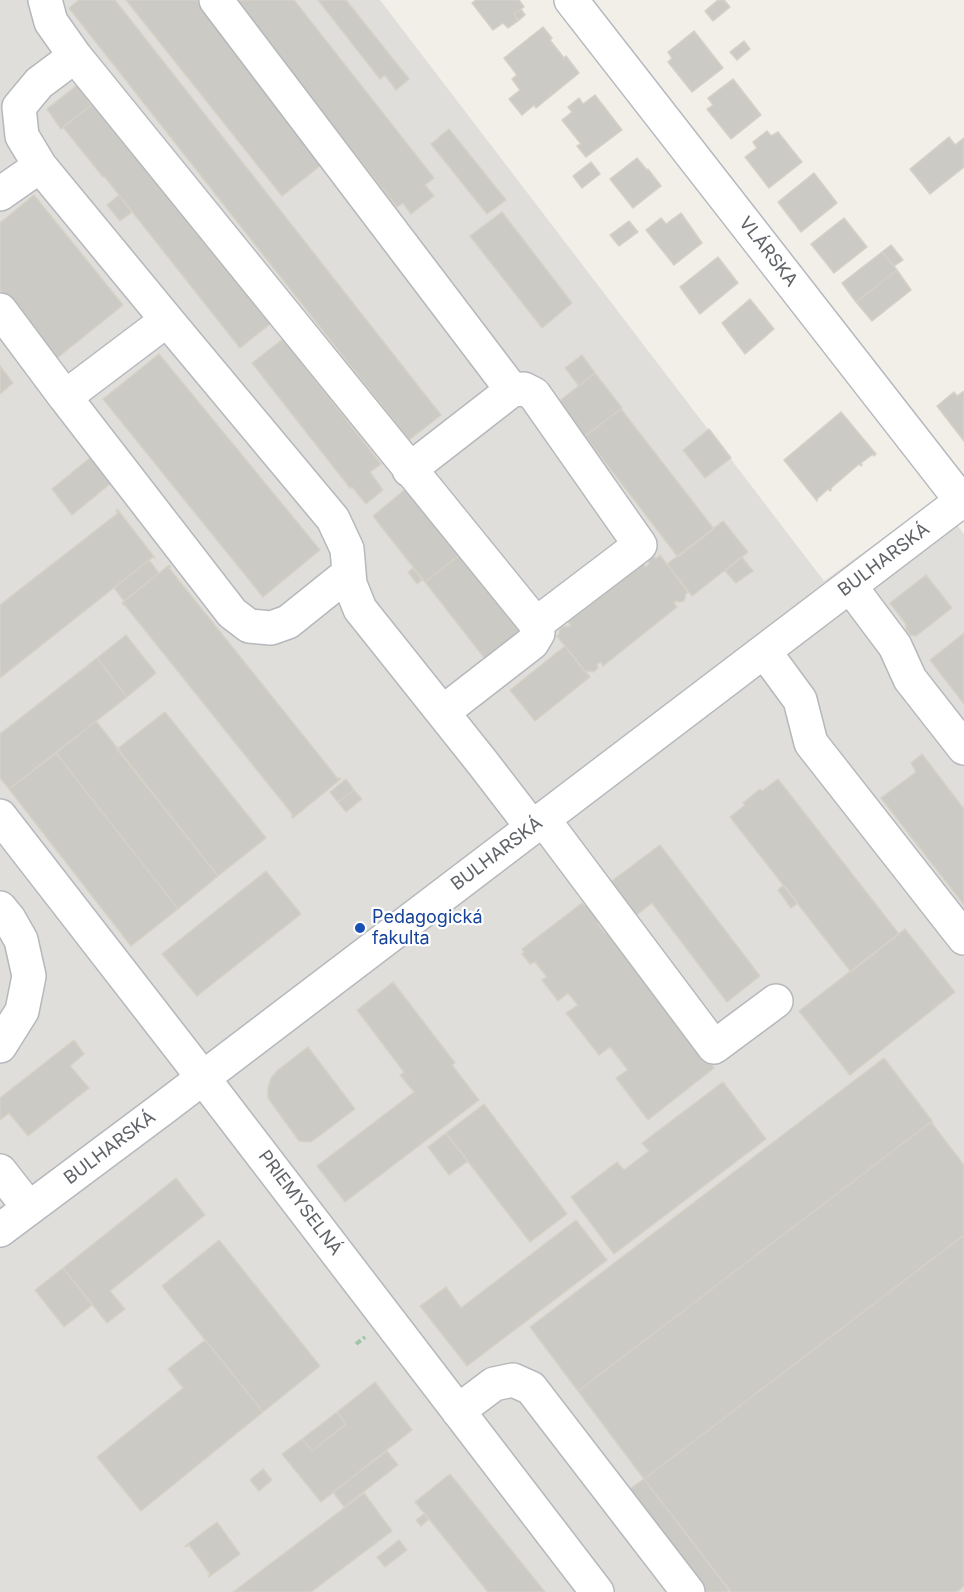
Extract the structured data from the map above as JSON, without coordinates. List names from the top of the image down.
{
  "streets": {
    "street": ["VLÁRSKA", "BULHARSKÁ", "PRIEMYSELNÁ"]
  },
  "crossings": [
    ["VLÁRSKA", "BULHARSKÁ"],
    ["BULHARSKÁ", "PRIEMYSELNÁ"]
  ],
  "places": ["Pedagogická fakulta"]
}
